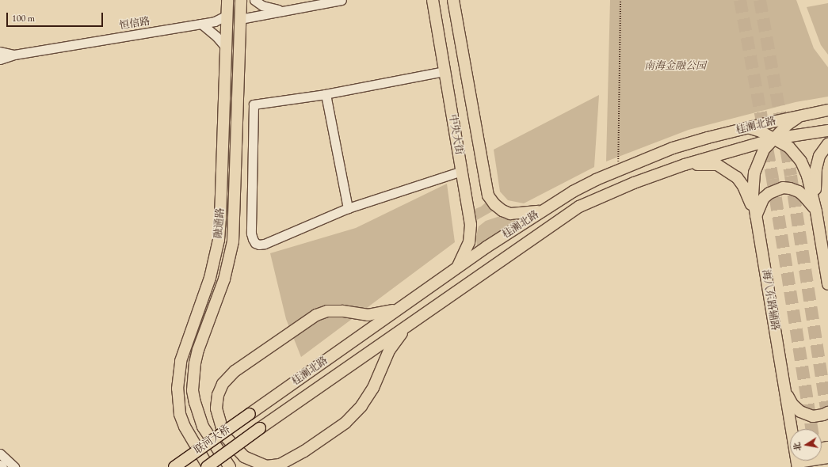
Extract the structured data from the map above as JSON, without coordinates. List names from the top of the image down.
{
  "streets": {
    "main road": [
      "桂澜北路",
      "中央大街",
      "融通路",
      "海八东路辅路",
      "联河大桥"
    ],
    "street": ["恒信路"]
  },
  "crossings": [
    ["恒信路", "融通路"],
    ["桂澜北路", "中央大街"],
    ["桂澜北路", "海八东路辅路"],
    ["桂澜北路", "联河大桥"],
    ["融通路", "联河大桥"]
  ],
  "parks": ["南海金融公园"],
  "scale_bar": "100 m",
  "north": "left"
}
